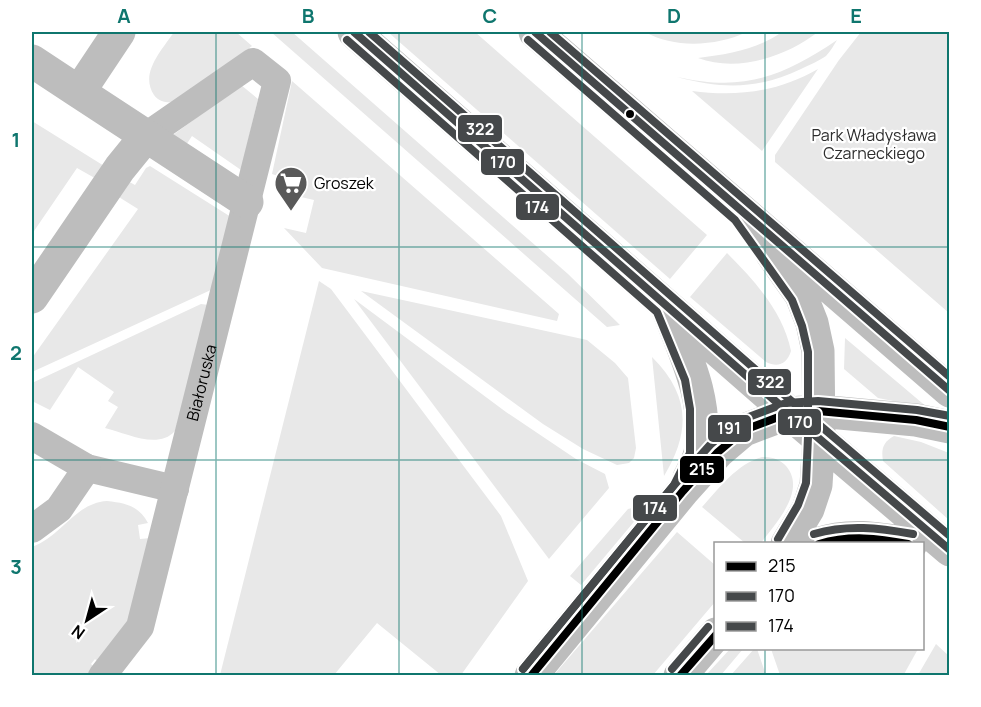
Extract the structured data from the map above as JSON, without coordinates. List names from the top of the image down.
{
  "streets": {
    "street": ["Białoruska"]
  },
  "parks": ["Park Władysława Czarneckiego"],
  "places": {
    "supermarket": ["Groszek"]
  },
  "lines": [
    "transit line 170",
    "transit line 322",
    "transit line 174",
    "transit line 191",
    "transit line 215"
  ],
  "legend": ["215", "170", "174"],
  "north": "bottom left",
  "grid": {
    "columns": [
      "A",
      "B",
      "C",
      "D",
      "E"
    ],
    "rows": ["1", "2", "3"]
  }
}
